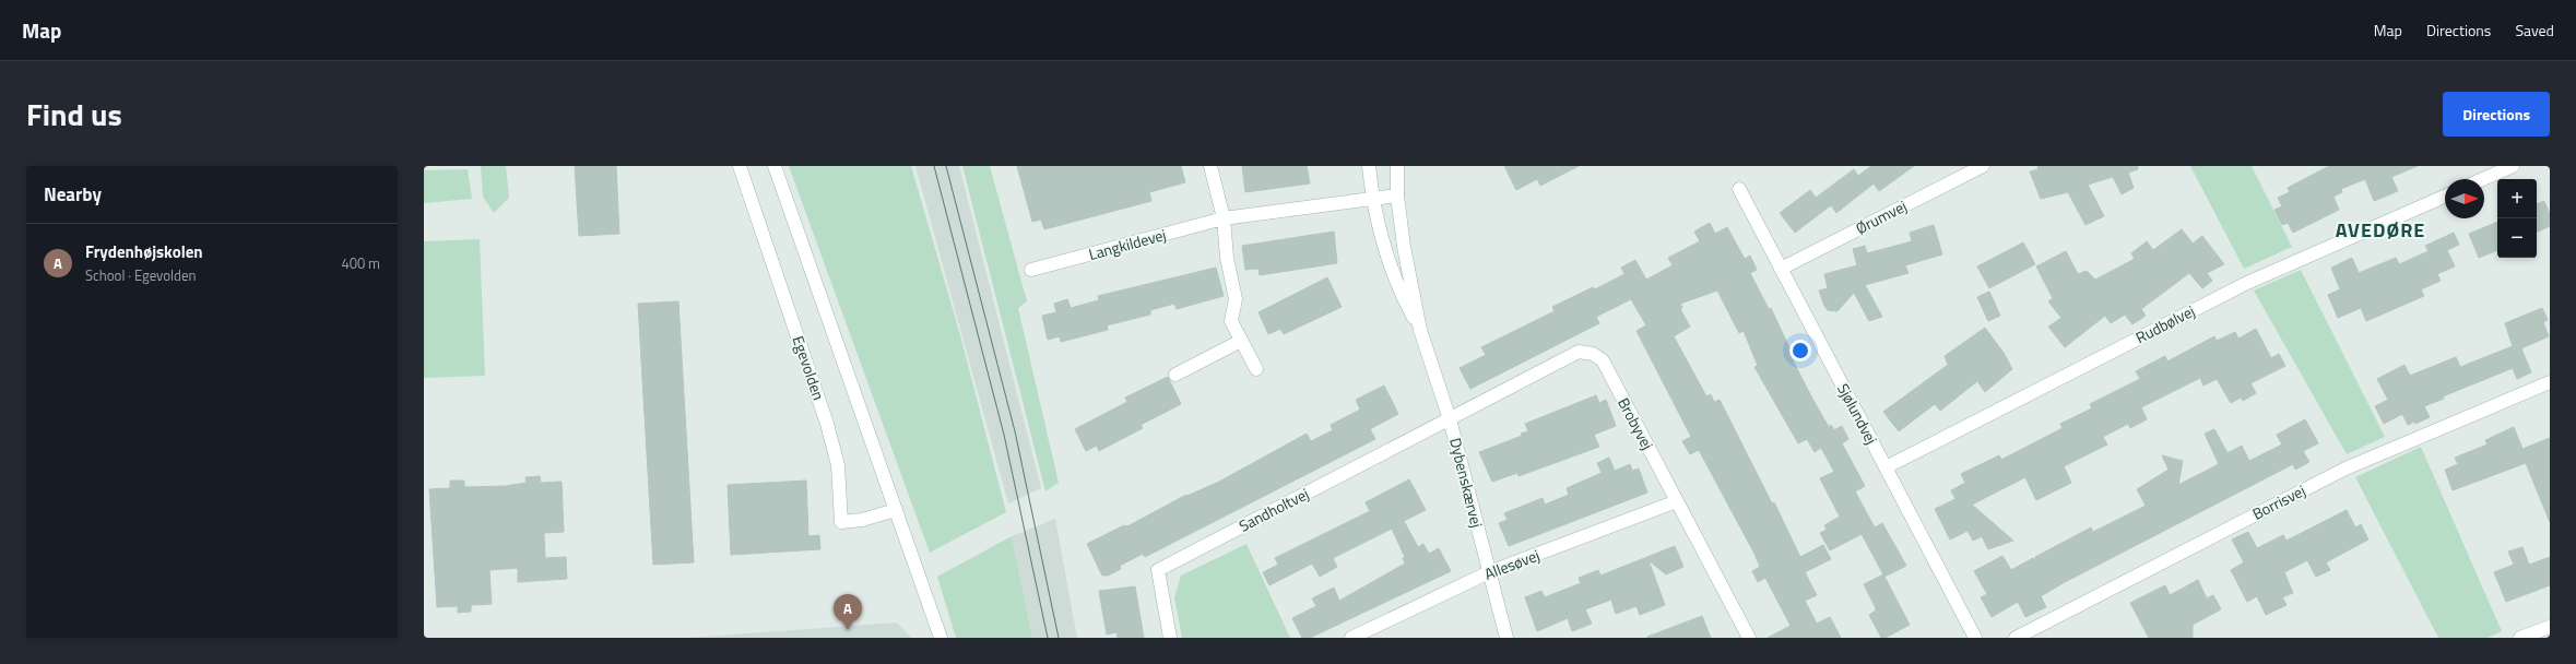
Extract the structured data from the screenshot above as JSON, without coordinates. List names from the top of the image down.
{
  "streets": {
    "street": [
      "Ørumvej",
      "Langkildevej",
      "Rudbølvej",
      "Egevolden",
      "Sjølundvej",
      "Brobyvej",
      "Dybenskærvej",
      "Borrisvej",
      "Sandholtvej",
      "Allesøvej"
    ]
  },
  "crossings": [
    ["Ørumvej", "Sjølundvej"],
    ["Langkildevej", "Dybenskærvej"],
    ["Rudbølvej", "Sjølundvej"],
    ["Brobyvej", "Dybenskærvej"],
    ["Brobyvej", "Sandholtvej"],
    ["Brobyvej", "Allesøvej"],
    ["Dybenskærvej", "Sandholtvej"],
    ["Dybenskærvej", "Allesøvej"]
  ],
  "districts": ["AVEDØRE"],
  "north": "right",
  "page": {
    "header": "Map",
    "nav": ["Map", "Directions", "Saved"],
    "title": "Find us",
    "buttons": "Directions",
    "heading": "Nearby",
    "map_buttons": ["+", "−"],
    "list": [
      {
        "mark": "A",
        "name": "Frydenhøjskolen",
        "note": "School · Egevolden",
        "value": "400 m"
      }
    ],
    "pins": "A"
  }
}
